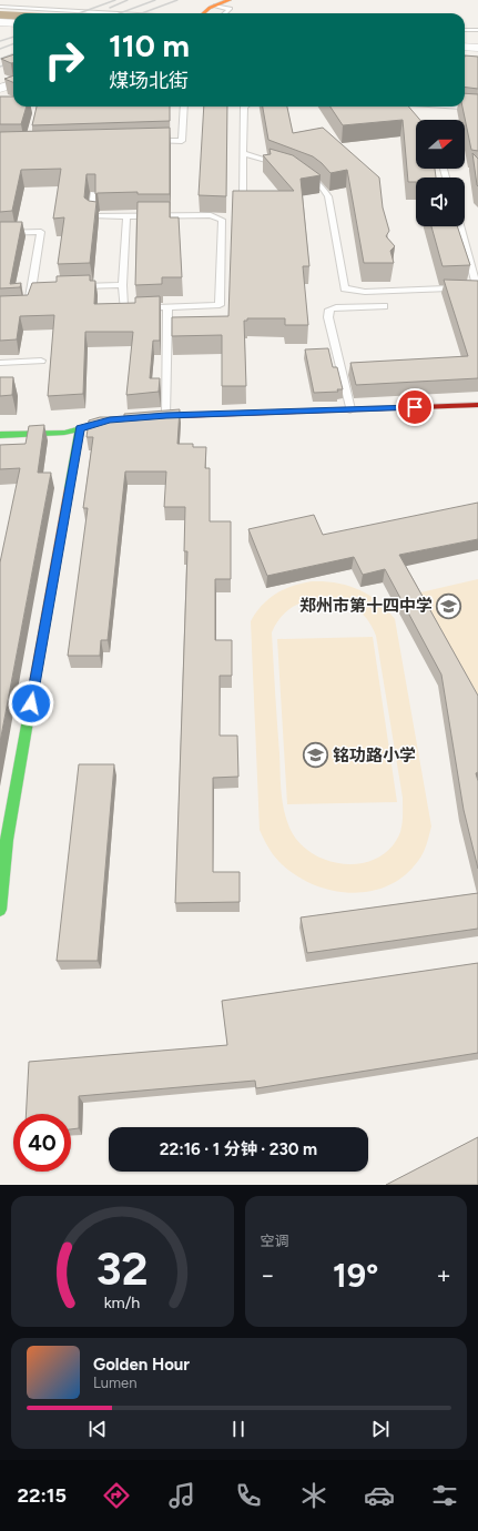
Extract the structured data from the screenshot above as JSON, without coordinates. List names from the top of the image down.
{
  "places": {
    "school or university": ["郑州市第十四中学", "铭功路小学"]
  },
  "north": "right",
  "page": {
    "turn": ["110 m", "煤场北街"],
    "limit": "40",
    "trip": "22:16 · 1 分钟 · 230 m",
    "tile": "空调",
    "heat": ["−", "19°", "+"],
    "song": ["Golden Hour", "Lumen"],
    "tabs": "22:15",
    "gauge": ["32", "km/h"]
  }
}
